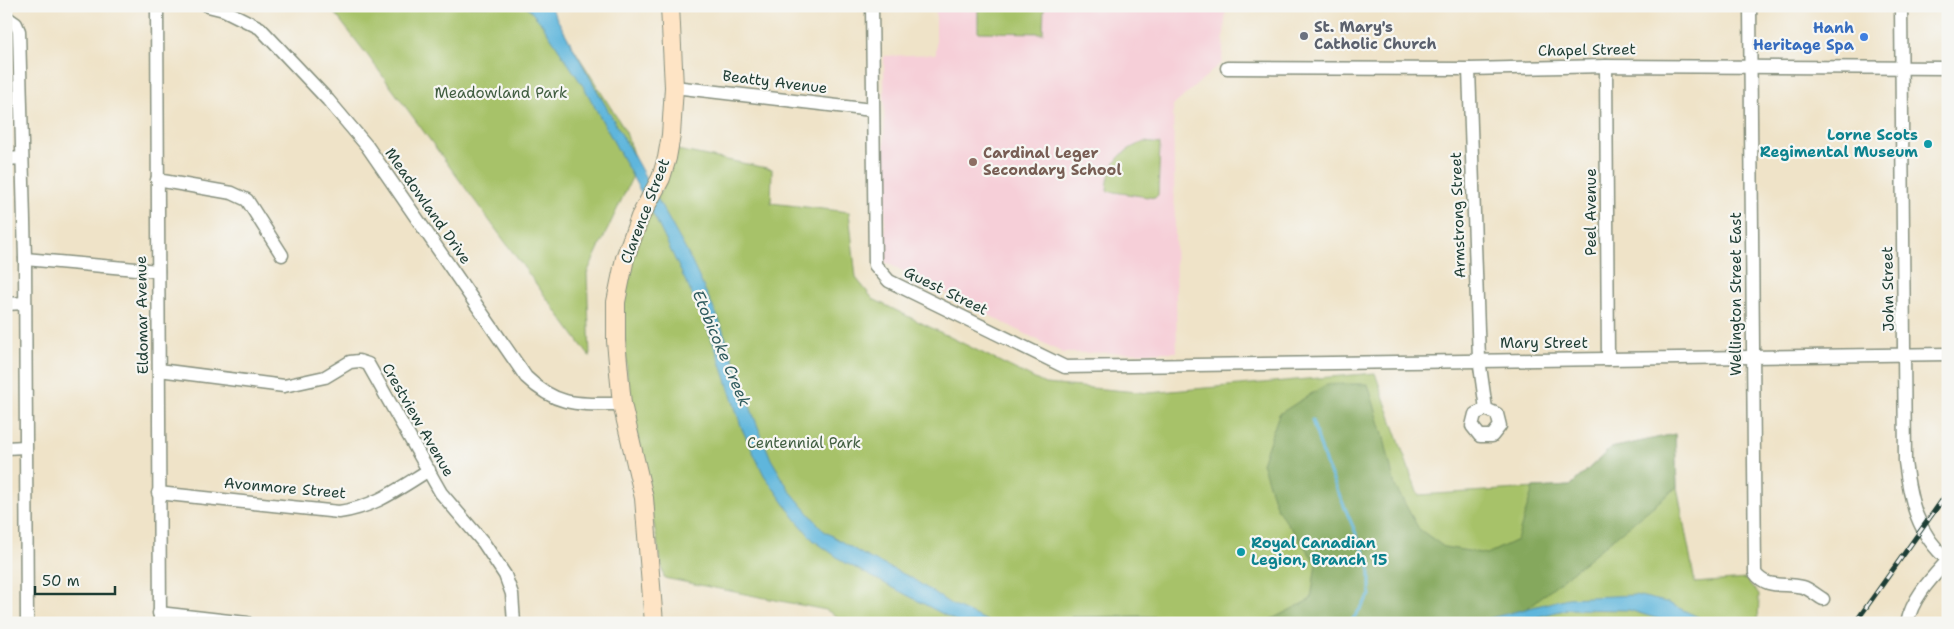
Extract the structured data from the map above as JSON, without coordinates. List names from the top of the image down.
{
  "streets": {
    "street": [
      "Chapel Street",
      "Beatty Avenue",
      "Meadowland Drive",
      "Clarence Street",
      "Peel Avenue",
      "Armstrong Street",
      "John Street",
      "Guest Street",
      "Wellington Street East",
      "Eldomar Avenue",
      "Mary Street",
      "Crestview Avenue",
      "Avonmore Street"
    ]
  },
  "crossings": [
    ["Chapel Street", "Peel Avenue"],
    ["Chapel Street", "Armstrong Street"],
    ["Chapel Street", "John Street"],
    ["Chapel Street", "Wellington Street East"],
    ["Beatty Avenue", "Clarence Street"],
    ["Beatty Avenue", "Guest Street"],
    ["Meadowland Drive", "Clarence Street"],
    ["Peel Avenue", "Mary Street"],
    ["Armstrong Street", "Mary Street"],
    ["John Street", "Mary Street"],
    ["Guest Street", "Mary Street"],
    ["Wellington Street East", "Mary Street"],
    ["Eldomar Avenue", "Crestview Avenue"],
    ["Eldomar Avenue", "Avonmore Street"],
    ["Crestview Avenue", "Avonmore Street"]
  ],
  "water": ["Etobicoke Creek"],
  "parks": ["Meadowland Park", "Centennial Park"],
  "places": [
    "St. Mary's Catholic Church",
    "Hanh Heritage Spa",
    "Lorne Scots Regimental Museum",
    "Cardinal Leger Secondary School",
    "Royal Canadian Legion, Branch 15"
  ],
  "scale_bar": "50 m"
}
